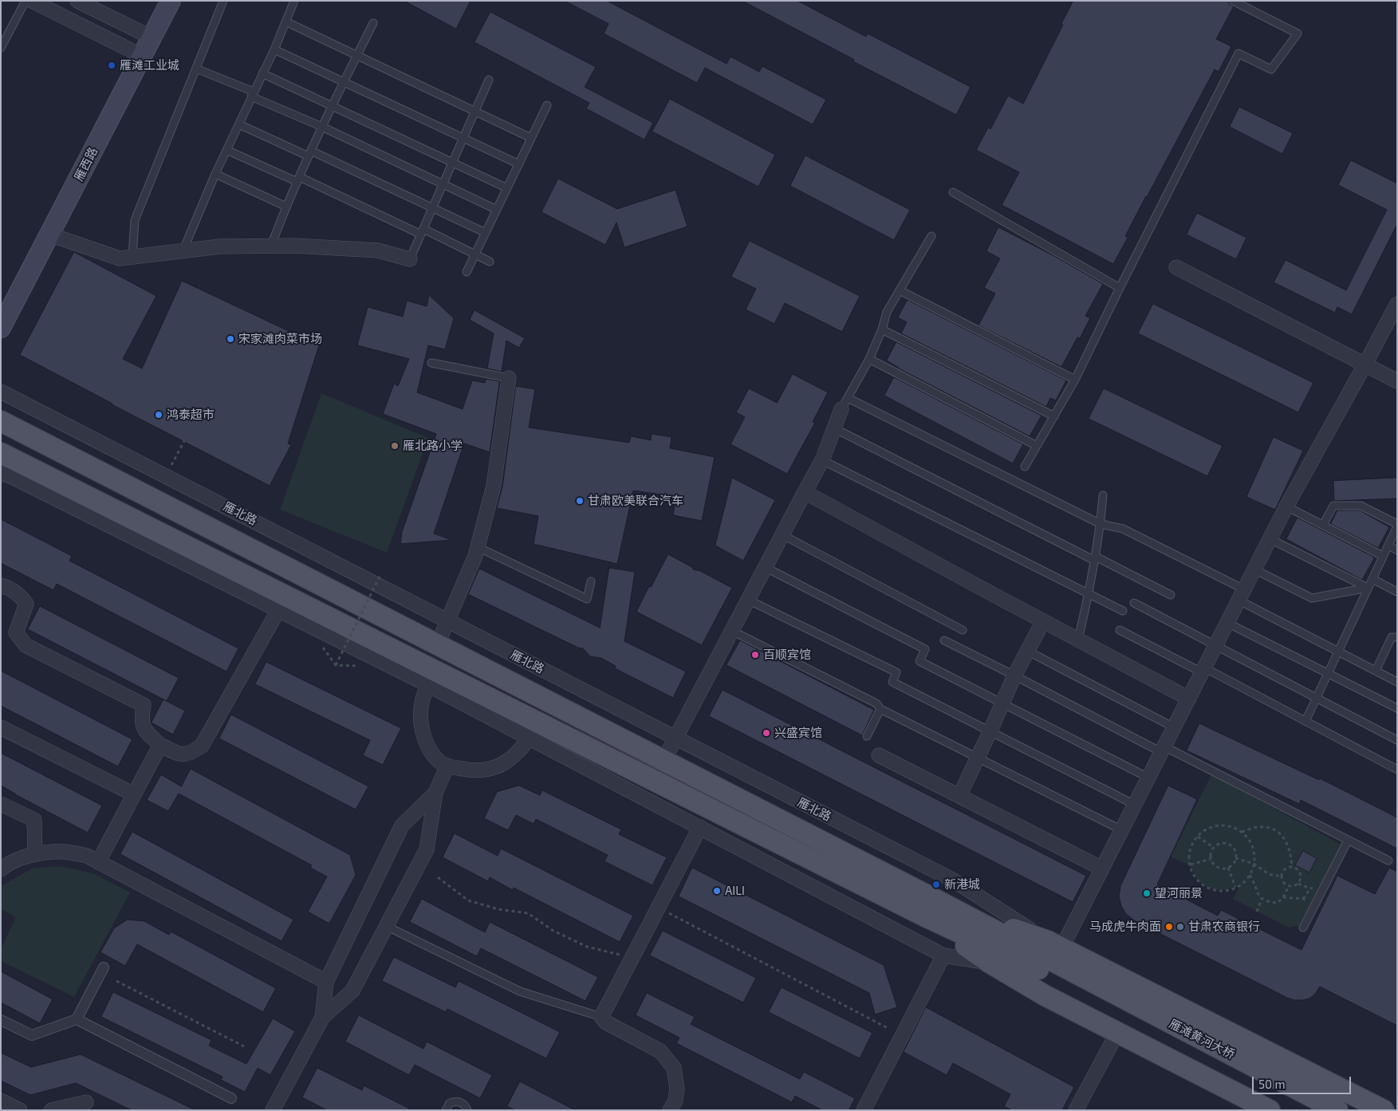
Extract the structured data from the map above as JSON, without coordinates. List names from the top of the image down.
{
  "streets": {
    "main road": ["雁西路", "雁北路", "雁滩黄河大桥"]
  },
  "places": [
    "雁滩工业城",
    "宋家滩肉菜市场",
    "鸿泰超市",
    "雁北路小学",
    "甘肃欧美联合汽车",
    "百顺宾馆",
    "兴盛宾馆",
    "新港城",
    "AILI",
    "望河丽景",
    "马成虎牛肉面",
    "甘肃农商银行"
  ],
  "scale_bar": "50 m"
}
